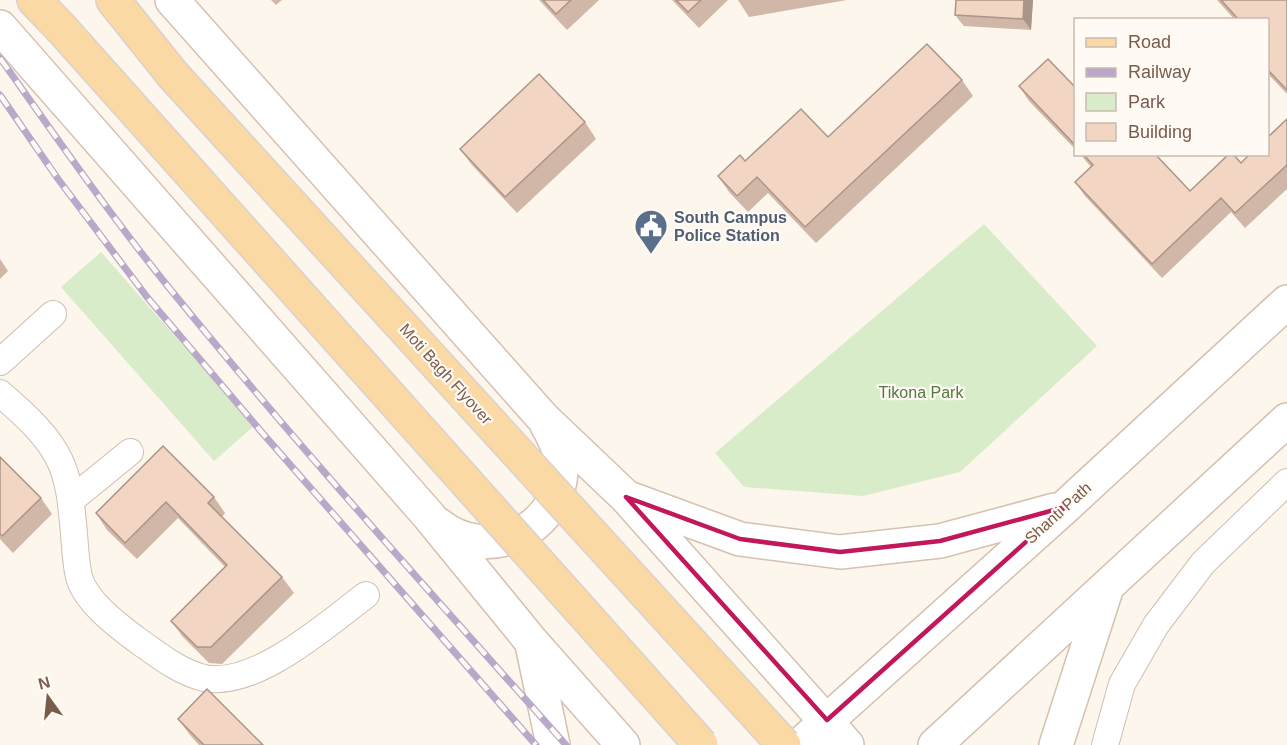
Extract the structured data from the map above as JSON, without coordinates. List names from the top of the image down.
{
  "streets": {
    "main road": ["Moti Bagh Flyover"],
    "street": ["Shanti Path"]
  },
  "parks": ["Tikona Park"],
  "places": {
    "public building": ["South Campus Police Station"]
  },
  "legend": [
    "Road",
    "Railway",
    "Park",
    "Building"
  ],
  "north": "top"
}
